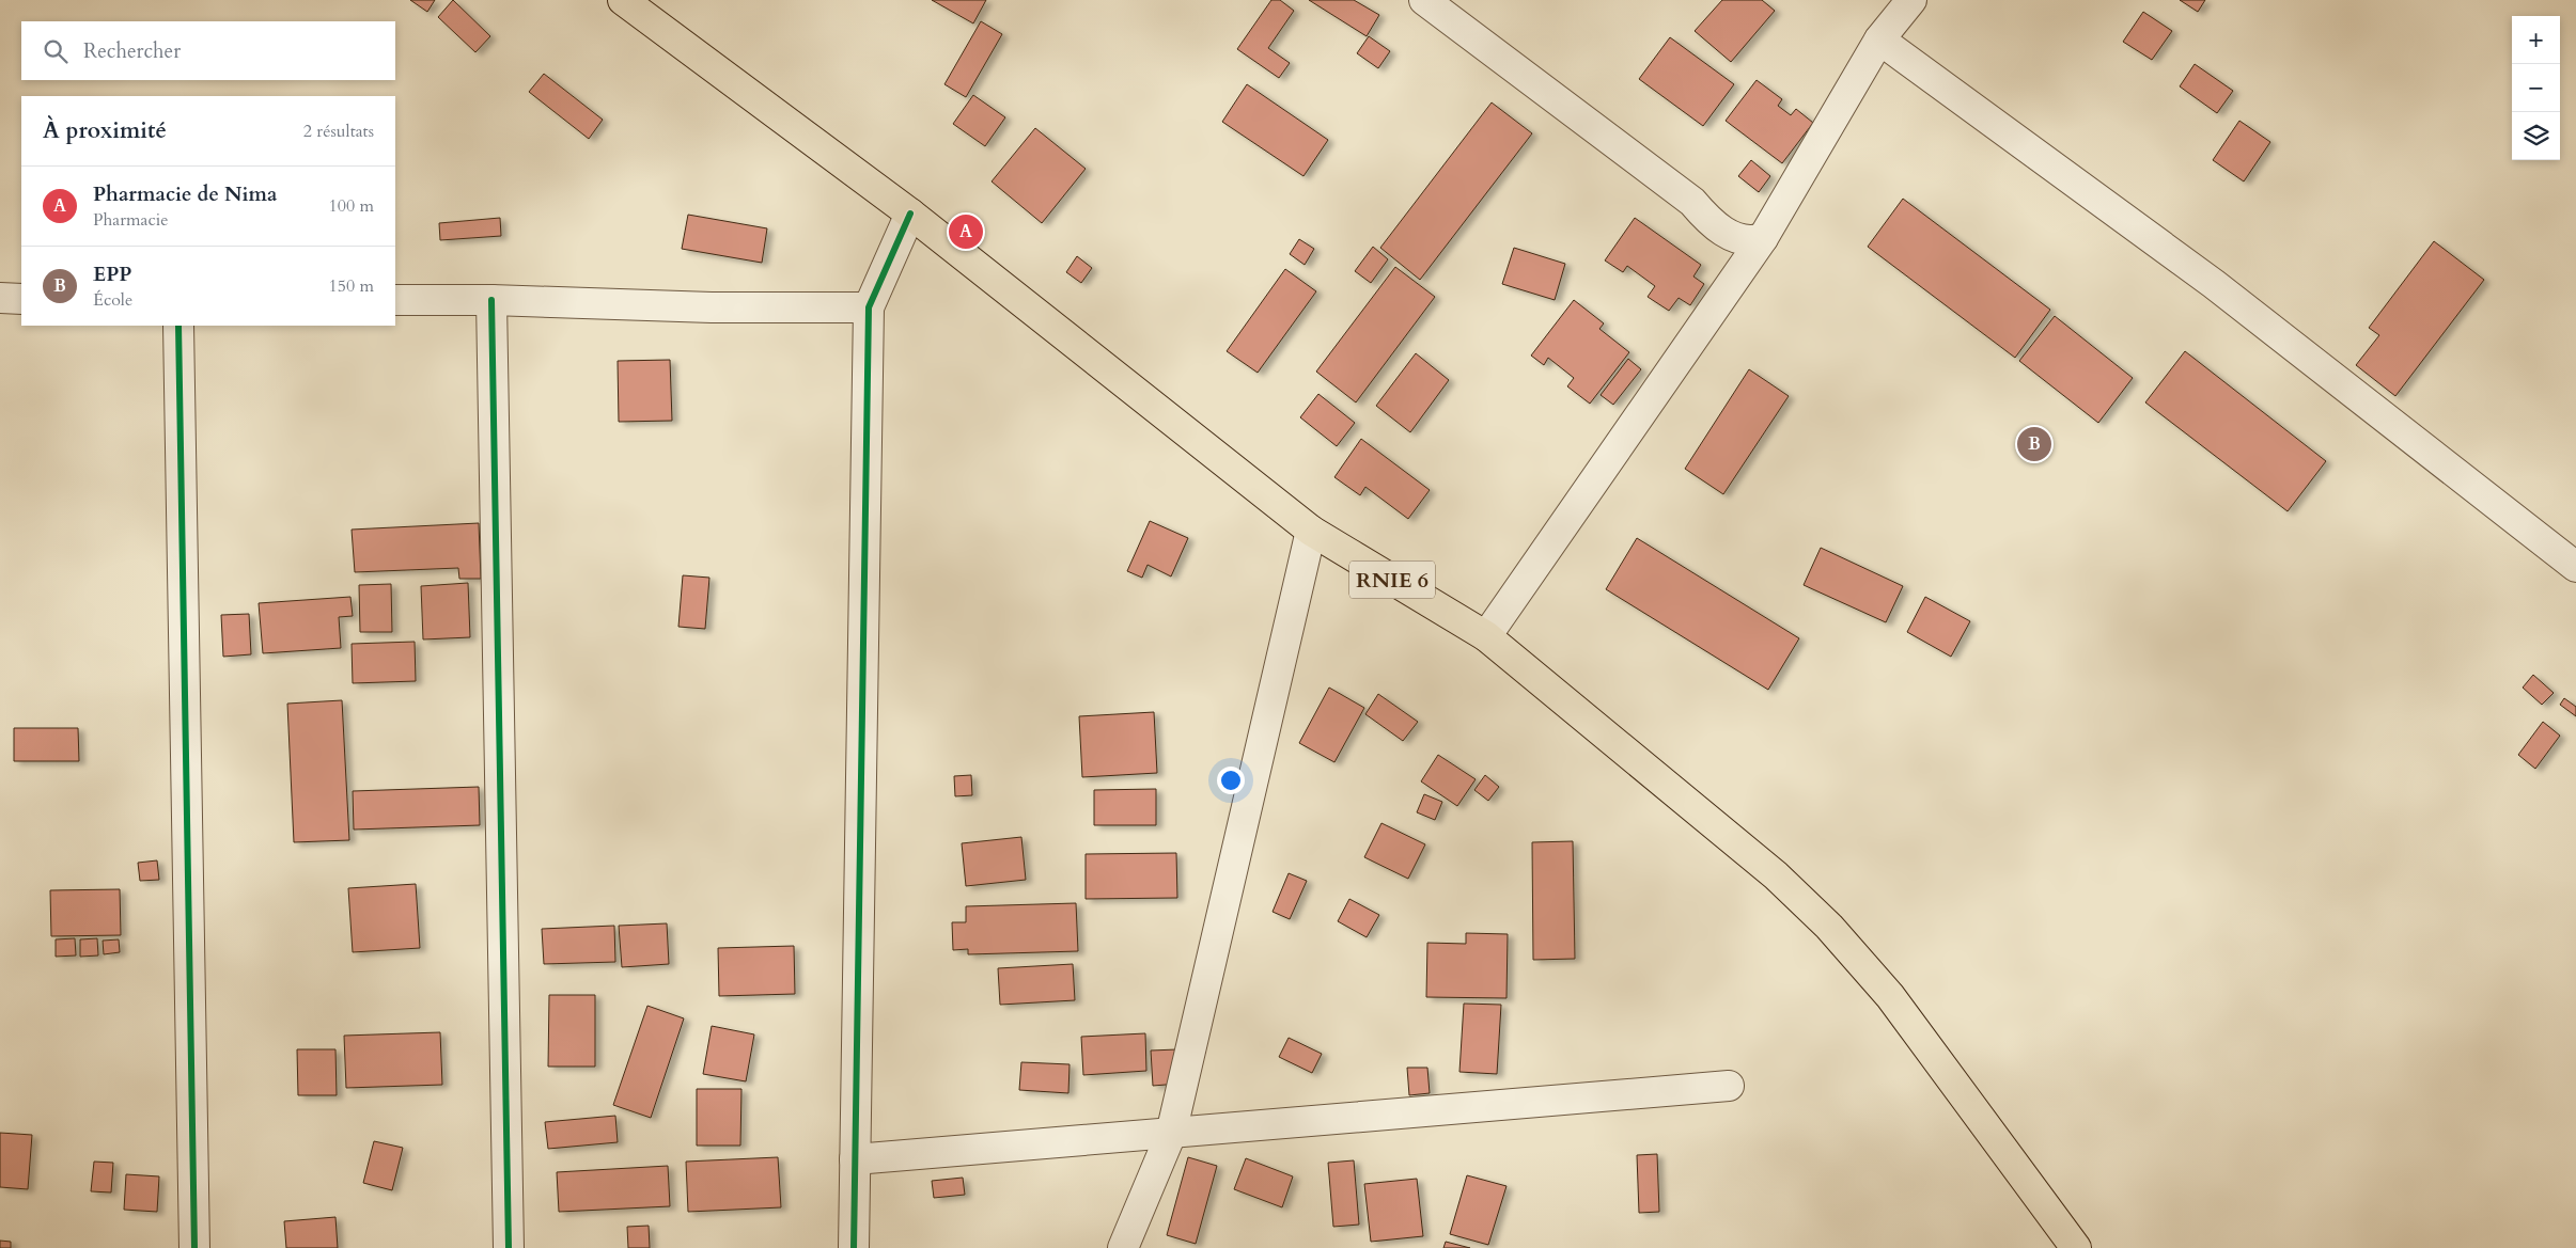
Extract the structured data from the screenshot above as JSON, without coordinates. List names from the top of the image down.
{
  "streets": {
    "main road": ["RNIE 6"]
  },
  "page": {
    "map_buttons": ["+", "−"],
    "search": "Rechercher",
    "heading": ["À proximité", "2 résultats"],
    "list": [
      {
        "mark": "A",
        "name": "Pharmacie de Nima",
        "note": "Pharmacie",
        "value": "100 m"
      },
      {
        "mark": "B",
        "name": "EPP",
        "note": "École",
        "value": "150 m"
      }
    ],
    "pins": ["A", "B"]
  }
}
